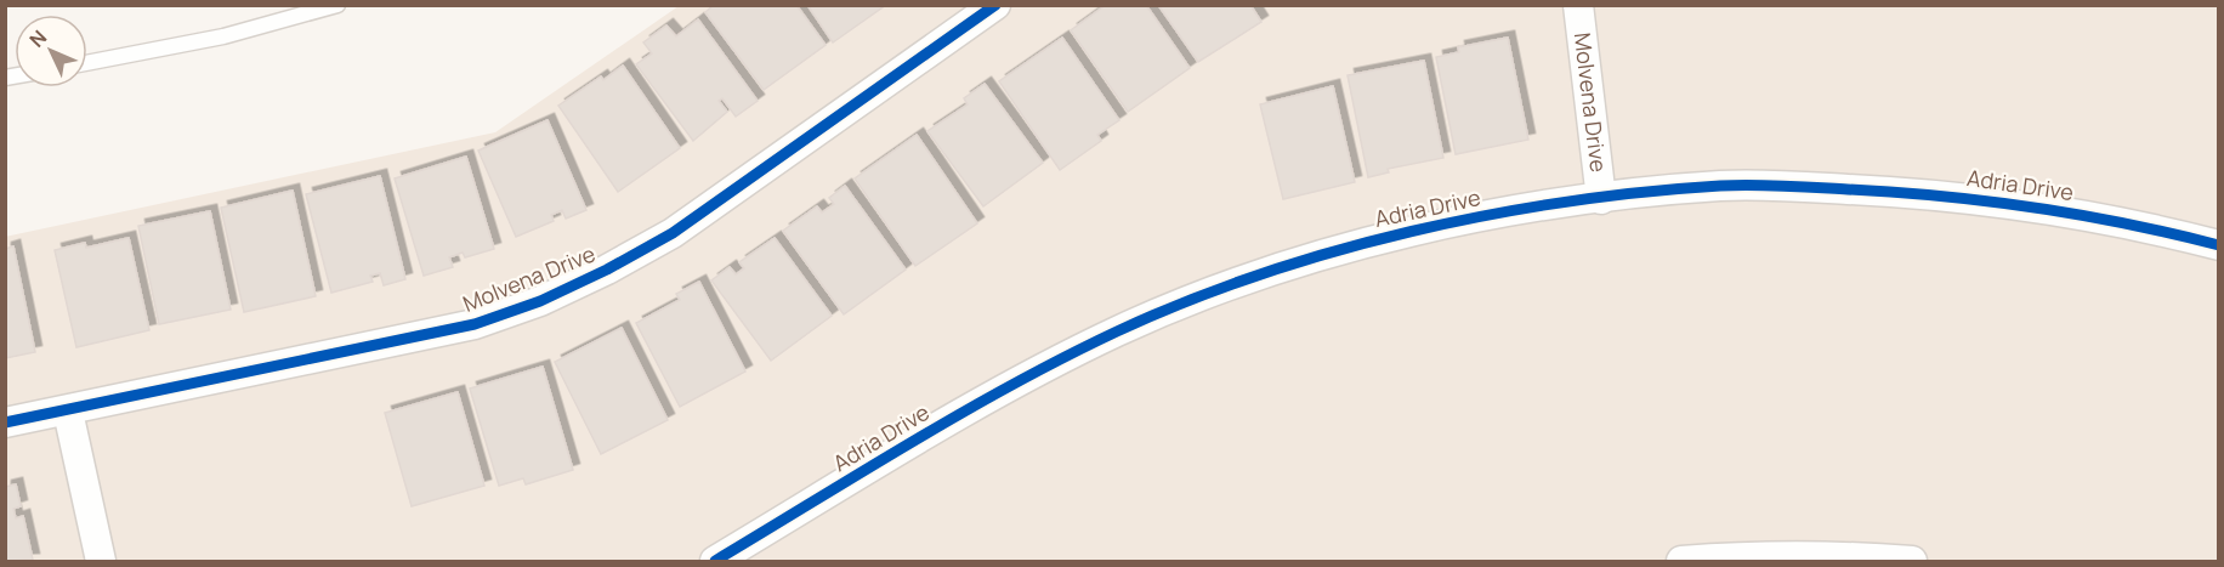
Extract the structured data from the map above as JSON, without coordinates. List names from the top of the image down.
{
  "streets": {
    "street": ["Molvena Drive", "Adria Drive"]
  },
  "crossings": [
    ["Molvena Drive", "Adria Drive"]
  ],
  "north": "top left"
}
